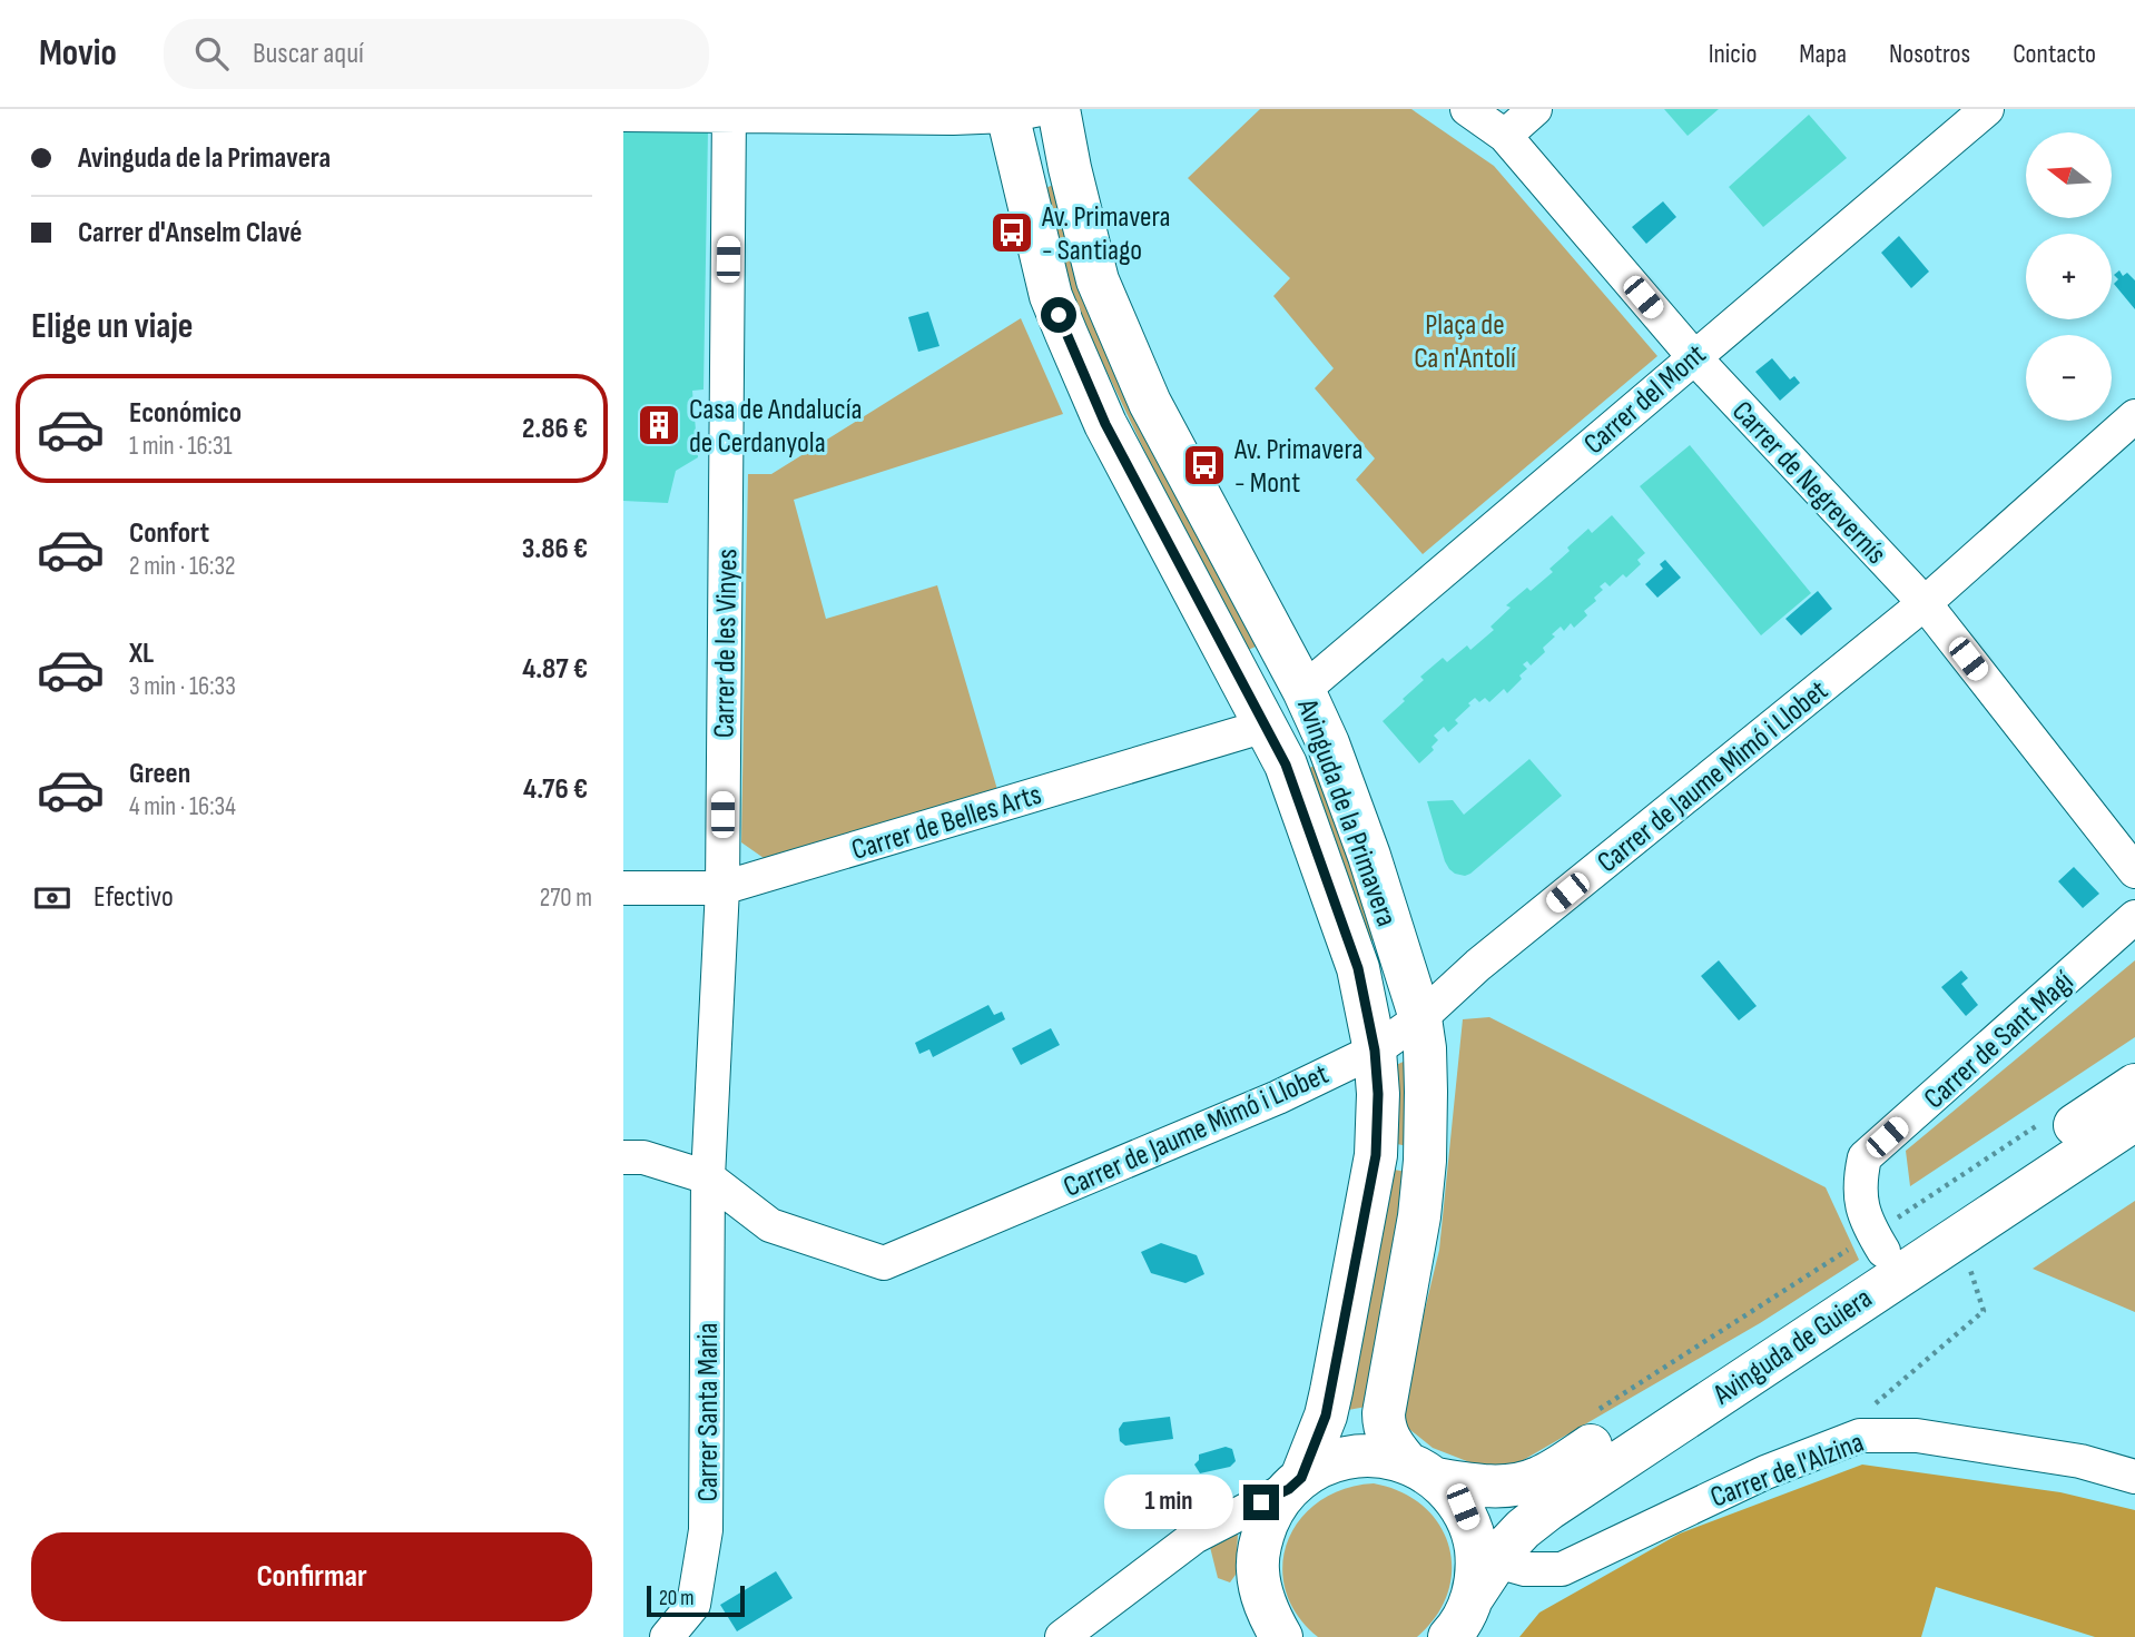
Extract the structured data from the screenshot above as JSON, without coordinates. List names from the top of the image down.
{
  "streets": {
    "street": [
      "Carrer del Mont",
      "Carrer de Negrevernís",
      "Carrer de les Vinyes",
      "Carrer de Jaume Mimó i Llobet",
      "Avinguda de la Primavera",
      "Carrer de Belles Arts",
      "Carrer de Sant Magí",
      "Avinguda de Guiera",
      "Carrer Santa Maria",
      "Carrer de l'Alzina"
    ]
  },
  "crossings": [
    ["Carrer del Mont", "Carrer de Negrevernís"],
    ["Carrer del Mont", "Avinguda de la Primavera"],
    ["Carrer de Negrevernís", "Carrer de Jaume Mimó i Llobet"],
    ["Carrer de les Vinyes", "Carrer de Jaume Mimó i Llobet"],
    ["Carrer de les Vinyes", "Carrer de Belles Arts"],
    ["Carrer de les Vinyes", "Carrer Santa Maria"],
    ["Carrer de Jaume Mimó i Llobet", "Avinguda de la Primavera"],
    ["Carrer de Jaume Mimó i Llobet", "Carrer Santa Maria"],
    ["Avinguda de la Primavera", "Carrer de Belles Arts"],
    ["Avinguda de la Primavera", "Avinguda de Guiera"],
    ["Carrer de Sant Magí", "Avinguda de Guiera"],
    ["Avinguda de Guiera", "Carrer de l'Alzina"]
  ],
  "parks": ["Plaça de Ca n'Antolí"],
  "places": {
    "bus stop": ["Av. Primavera - Santiago", "Av. Primavera - Mont"],
    "building": ["Casa de Andalucía de Cerdanyola"]
  },
  "scale_bar": "20 m",
  "north": "left",
  "page": {
    "header": "Movio",
    "search": "Buscar aquí",
    "nav": [
      "Inicio",
      "Mapa",
      "Nosotros",
      "Contacto"
    ],
    "banner": ["Avinguda de la Primavera", "Carrer d'Anselm Clavé"],
    "map_buttons": ["+", "−"],
    "heading": "Elige un viaje",
    "list": [
      {
        "name": "Económico",
        "note": "1 min · 16:31",
        "value": "2.86 €"
      },
      {
        "name": "Confort",
        "note": "2 min · 16:32",
        "value": "3.86 €"
      },
      {
        "name": "XL",
        "note": "3 min · 16:33",
        "value": "4.87 €"
      },
      {
        "name": "Green",
        "note": "4 min · 16:34",
        "value": "4.76 €"
      }
    ],
    "pay": ["Efectivo", "270 m"],
    "bubble": "1 min",
    "buttons": "Confirmar",
    "scale": "20 m"
  }
}
